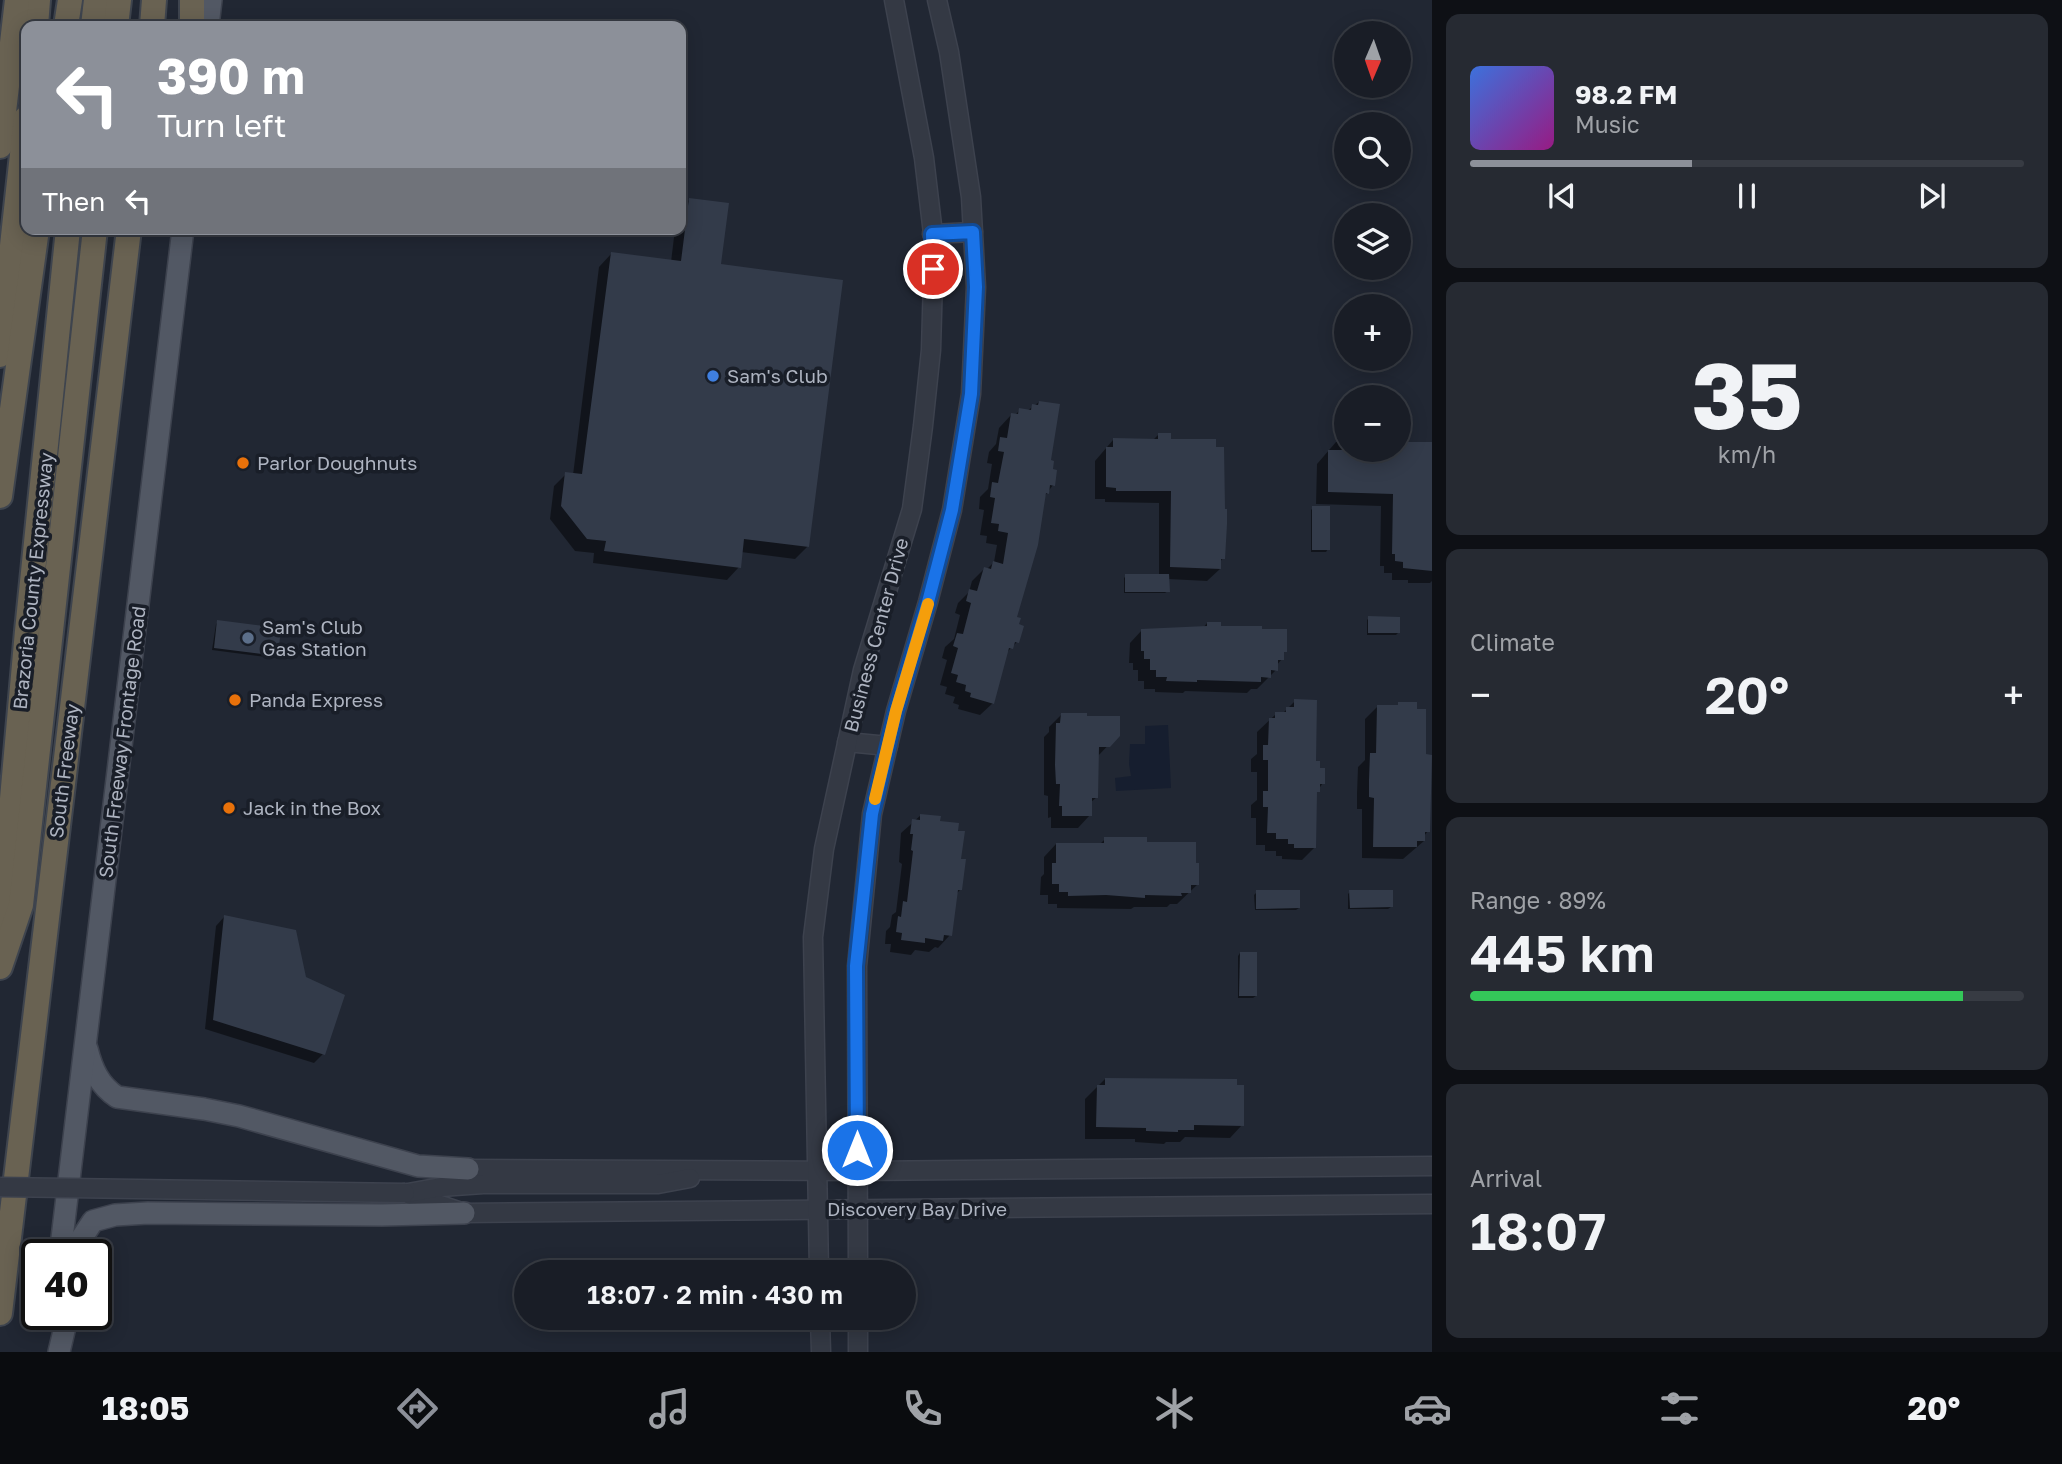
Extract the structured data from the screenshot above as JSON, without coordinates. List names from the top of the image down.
{
  "streets": {
    "highway": ["Brazoria County Expressway", "South Freeway"],
    "main road": ["South Freeway Frontage Road"],
    "street": ["Business Center Drive", "Discovery Bay Drive"]
  },
  "crossings": [
    ["Business Center Drive", "Discovery Bay Drive"]
  ],
  "places": [
    "Sam's Club",
    "Parlor Doughnuts",
    "Sam's Club Gas Station",
    "Panda Express",
    "Jack in the Box"
  ],
  "north": "bottom",
  "page": {
    "map_buttons": ["+", "−"],
    "turn": ["390 m", "Turn left"],
    "song": ["98.2 FM", "Music"],
    "then": "Then",
    "tile": [
      ["35", "km/h"],
      "Climate",
      ["Range · 89%", "445 km"],
      ["Arrival", "18:07"]
    ],
    "heat": ["−", "20°", "+"],
    "limit": "40",
    "trip": "18:07 · 2 min · 430 m",
    "tabs": ["18:05", "20°"]
  }
}
